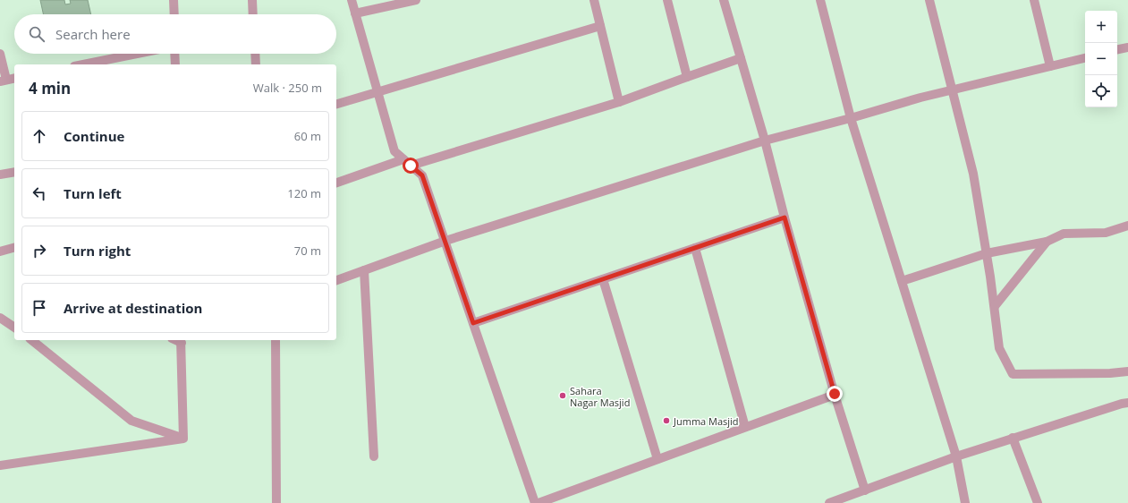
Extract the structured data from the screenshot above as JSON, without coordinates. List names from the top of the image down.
{
  "places": ["Sahara Nagar Masjid", "Jumma Masjid"],
  "page": {
    "map_buttons": ["+", "−"],
    "search": "Search here",
    "heading": ["4 min", "Walk · 250 m"],
    "list": [
      ["Continue", "60 m"],
      ["Turn left", "120 m"],
      ["Turn right", "70 m"],
      "Arrive at destination"
    ]
  }
}
